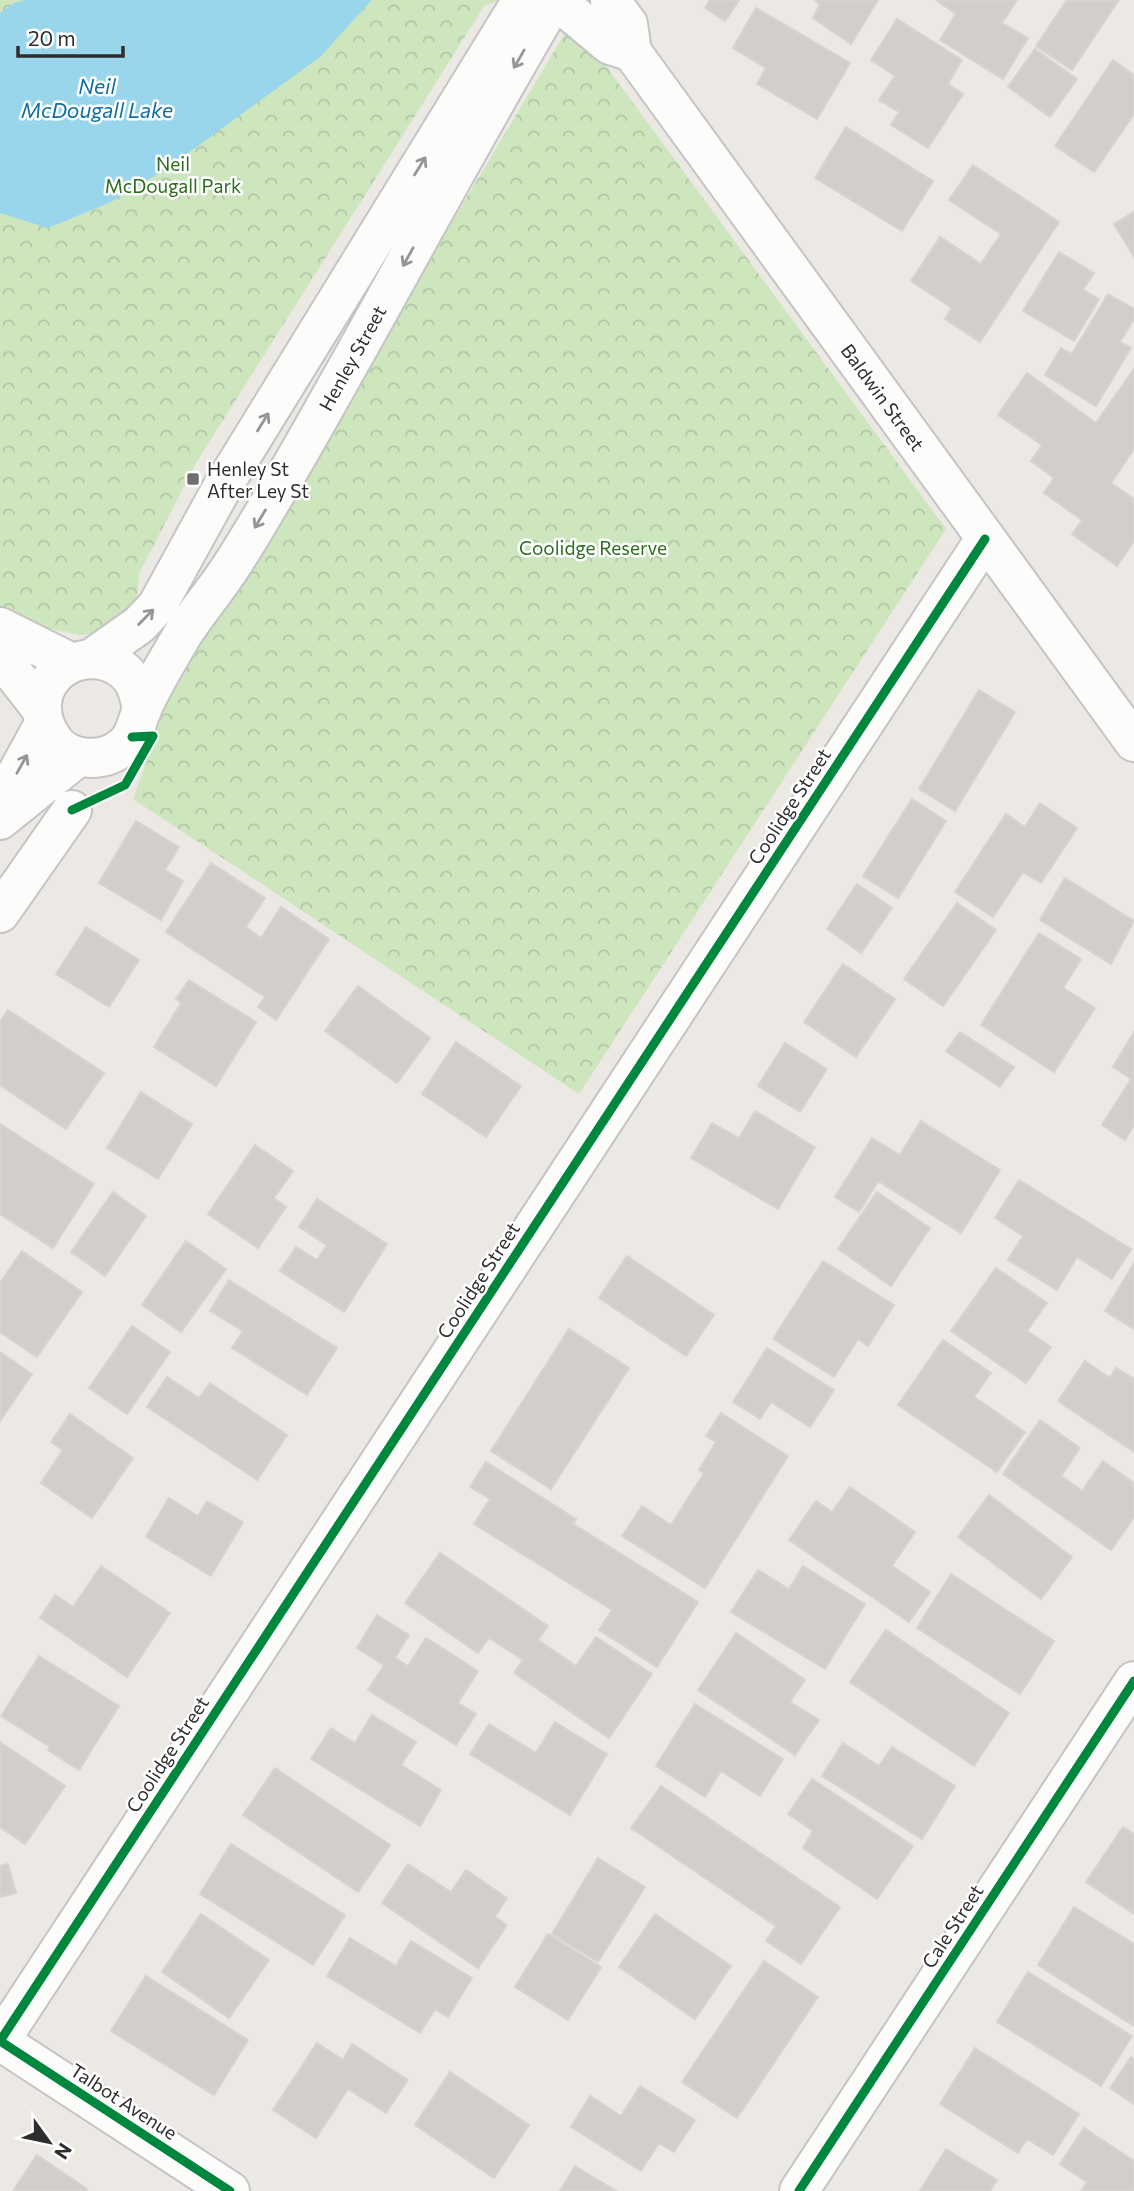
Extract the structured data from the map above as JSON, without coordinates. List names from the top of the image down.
{
  "streets": {
    "street": [
      "Henley Street",
      "Baldwin Street",
      "Coolidge Street",
      "Cale Street",
      "Talbot Avenue"
    ]
  },
  "crossings": [
    ["Baldwin Street", "Coolidge Street"],
    ["Coolidge Street", "Talbot Avenue"]
  ],
  "water": ["Neil McDougall Lake"],
  "parks": ["Neil McDougall Park", "Coolidge Reserve"],
  "places": {
    "transit": ["Henley St After Ley St"]
  },
  "scale_bar": "20 m",
  "north": "bottom right"
}
